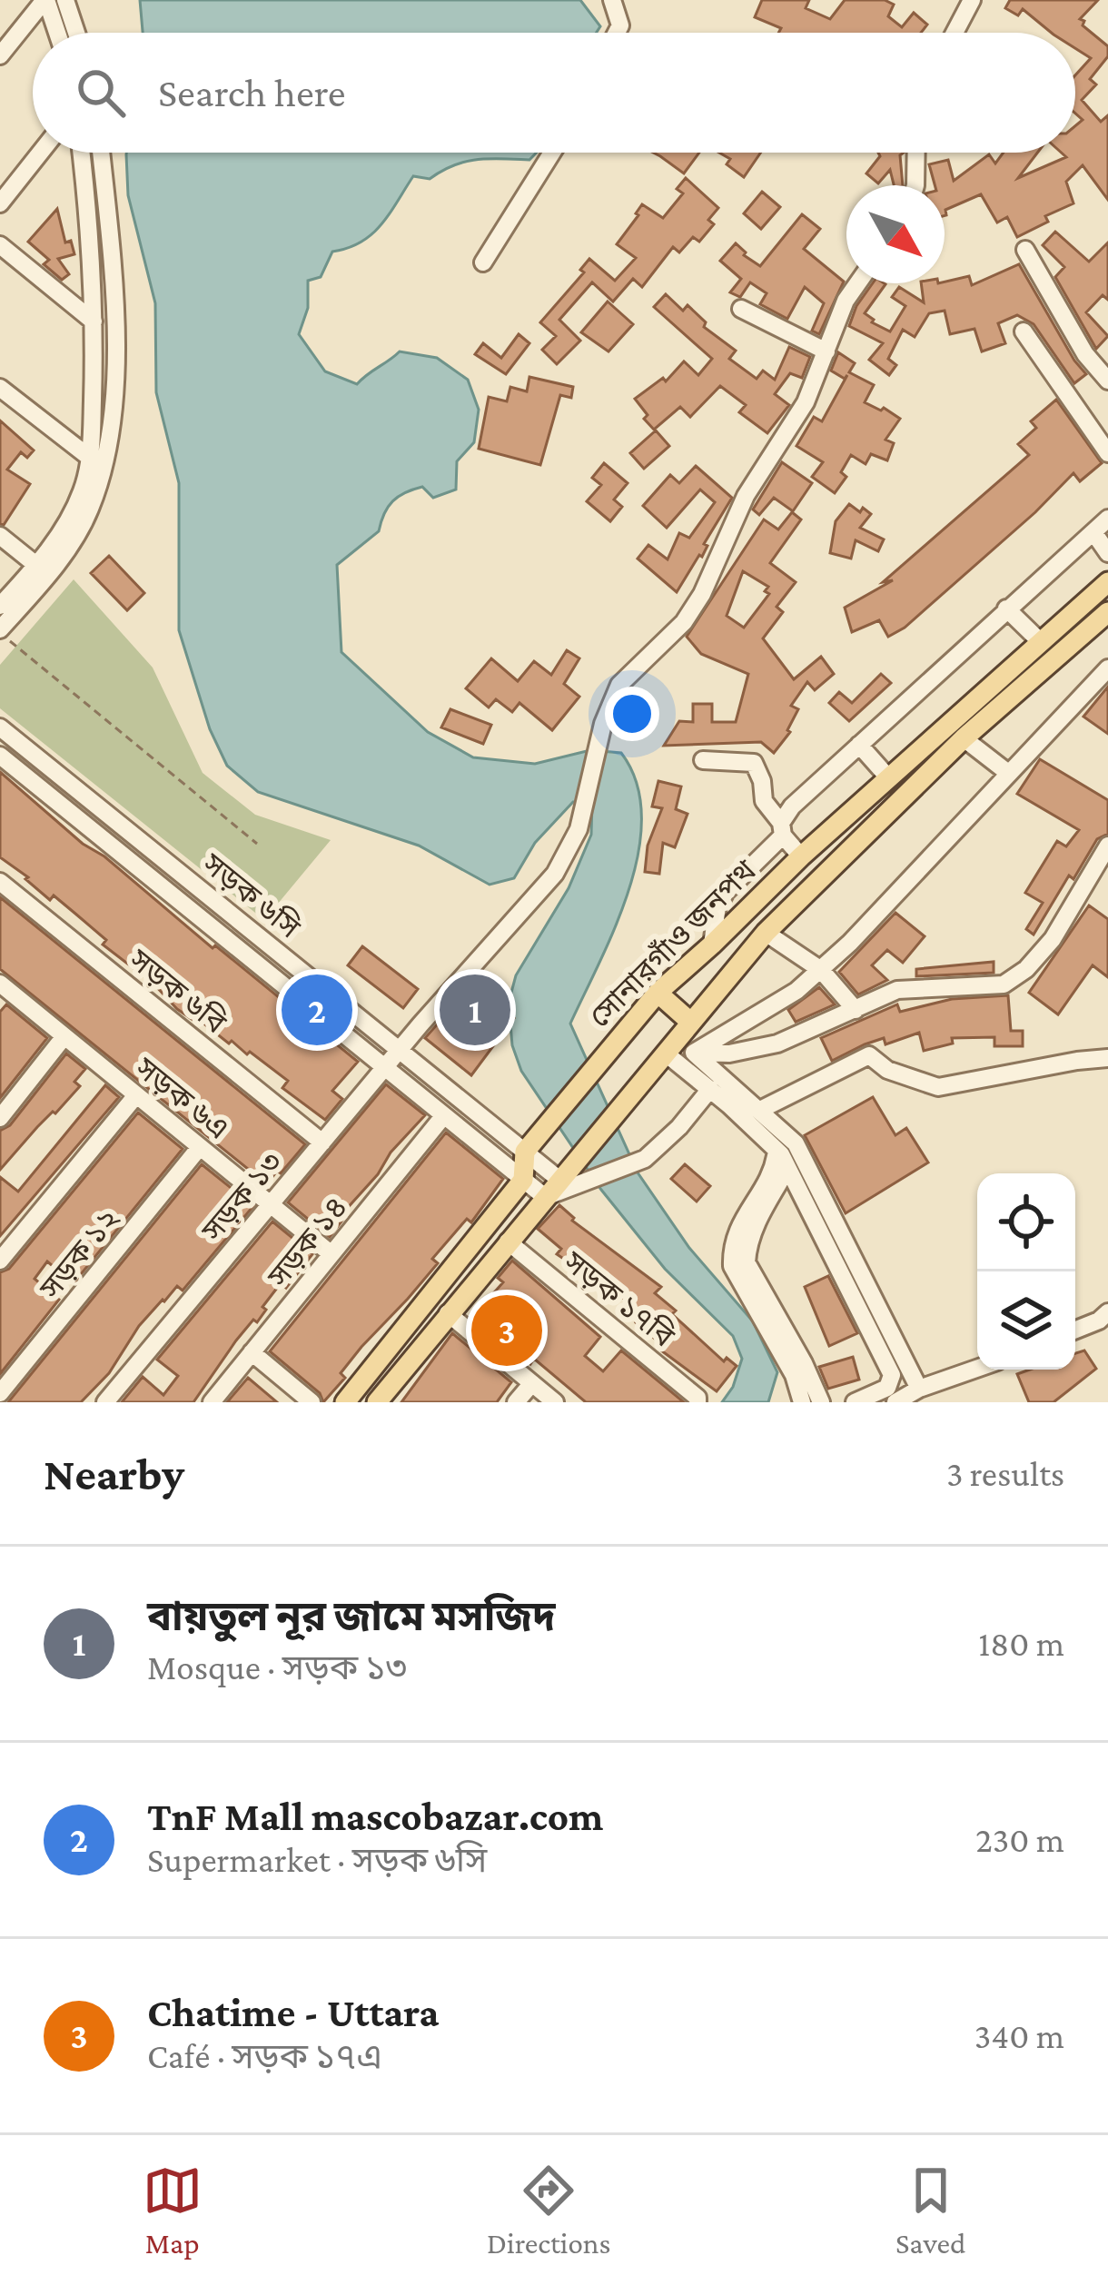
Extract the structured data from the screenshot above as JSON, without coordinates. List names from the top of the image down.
{
  "streets": {
    "main road": ["সোনারগাঁও জনপথ"],
    "street": [
      "সড়ক ৬সি",
      "সড়ক ৬বি",
      "সড়ক ৬এ",
      "সড়ক ১৩",
      "সড়ক ১৪",
      "সড়ক ১২",
      "সড়ক ১৭বি"
    ]
  },
  "crossings": [
    ["সড়ক ৬সি", "সোনারগাঁও জনপথ"],
    ["সড়ক ৬সি", "সড়ক ১৩"],
    ["সড়ক ৬সি", "সড়ক ১৪"],
    ["সোনারগাঁও জনপথ", "সড়ক ১৭বি"],
    ["সড়ক ৬বি", "সড়ক ১৩"],
    ["সড়ক ৬এ", "সড়ক ১৩"],
    ["সড়ক ৬এ", "সড়ক ১৪"],
    ["সড়ক ৬এ", "সড়ক ১২"]
  ],
  "north": "bottom right",
  "page": {
    "search": "Search here",
    "pins": ["1", "2", "3"],
    "heading": ["Nearby", "3 results"],
    "list": [
      {
        "mark": "1",
        "name": "বায়তুল নূর জামে মসজিদ",
        "note": "Mosque · সড়ক ১৩",
        "value": "180 m"
      },
      {
        "mark": "2",
        "name": "TnF Mall mascobazar.com",
        "note": "Supermarket · সড়ক ৬সি",
        "value": "230 m"
      },
      {
        "mark": "3",
        "name": "Chatime - Uttara",
        "note": "Café · সড়ক ১৭এ",
        "value": "340 m"
      }
    ],
    "nav": ["Map", "Directions", "Saved"]
  }
}
